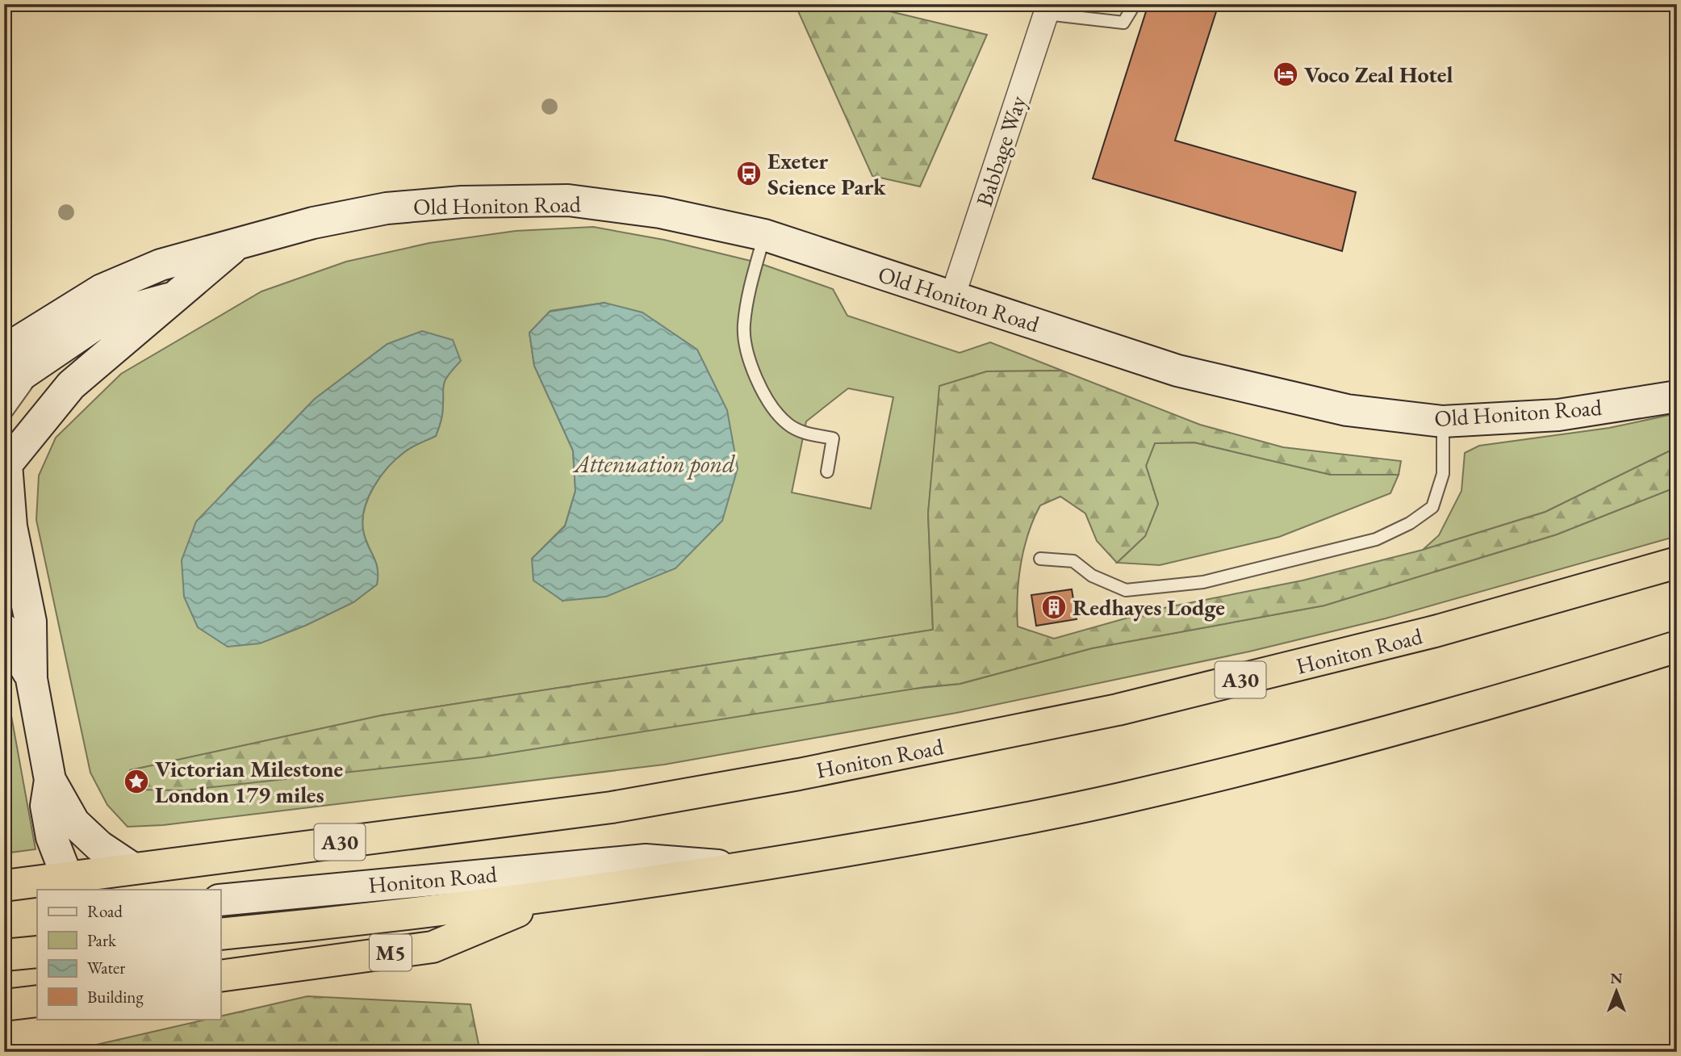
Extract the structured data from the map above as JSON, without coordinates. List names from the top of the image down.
{
  "streets": {
    "highway": ["Honiton Road", "A30", "M5"],
    "street": ["Babbage Way", "Old Honiton Road"]
  },
  "crossings": [
    ["Babbage Way", "Old Honiton Road"],
    ["Old Honiton Road", "Honiton Road"],
    ["Honiton Road", "M5"]
  ],
  "water": ["Attenuation pond"],
  "places": {
    "hotel": ["Voco Zeal Hotel"],
    "bus stop": ["Exeter Science Park"],
    "building": ["Redhayes Lodge"],
    "place": ["Victorian Milestone London 179 miles"]
  },
  "legend": [
    "Road",
    "Park",
    "Water",
    "Building"
  ],
  "north": "top"
}
